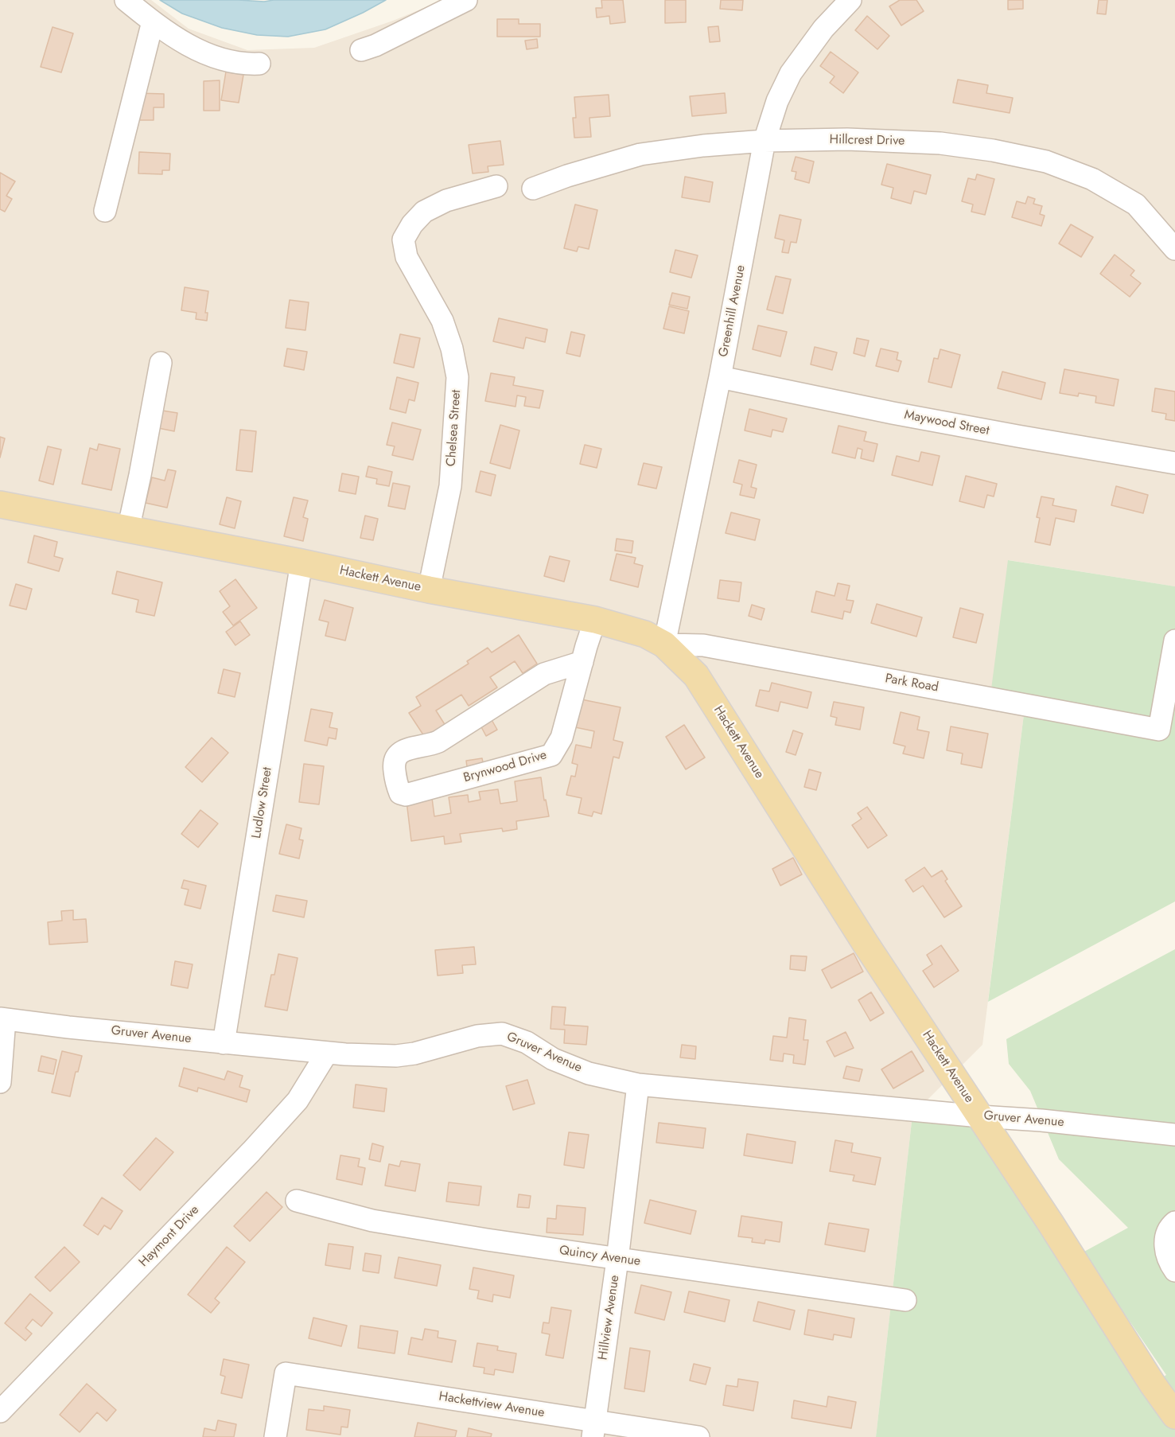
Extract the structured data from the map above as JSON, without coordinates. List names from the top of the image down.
{
  "streets": {
    "main road": ["Hackett Avenue"],
    "street": [
      "Hillcrest Drive",
      "Greenhill Avenue",
      "Maywood Street",
      "Chelsea Street",
      "Park Road",
      "Brynwood Drive",
      "Ludlow Street",
      "Gruver Avenue",
      "Haymont Drive",
      "Quincy Avenue",
      "Hillview Avenue",
      "Hackettview Avenue"
    ]
  },
  "crossings": [
    ["Hillcrest Drive", "Greenhill Avenue"],
    ["Greenhill Avenue", "Maywood Street"],
    ["Greenhill Avenue", "Hackett Avenue"],
    ["Greenhill Avenue", "Park Road"],
    ["Chelsea Street", "Hackett Avenue"],
    ["Hackett Avenue", "Park Road"],
    ["Hackett Avenue", "Brynwood Drive"],
    ["Hackett Avenue", "Ludlow Street"],
    ["Hackett Avenue", "Gruver Avenue"],
    ["Ludlow Street", "Gruver Avenue"],
    ["Gruver Avenue", "Haymont Drive"],
    ["Gruver Avenue", "Hillview Avenue"],
    ["Quincy Avenue", "Hillview Avenue"],
    ["Hillview Avenue", "Hackettview Avenue"]
  ]
}
